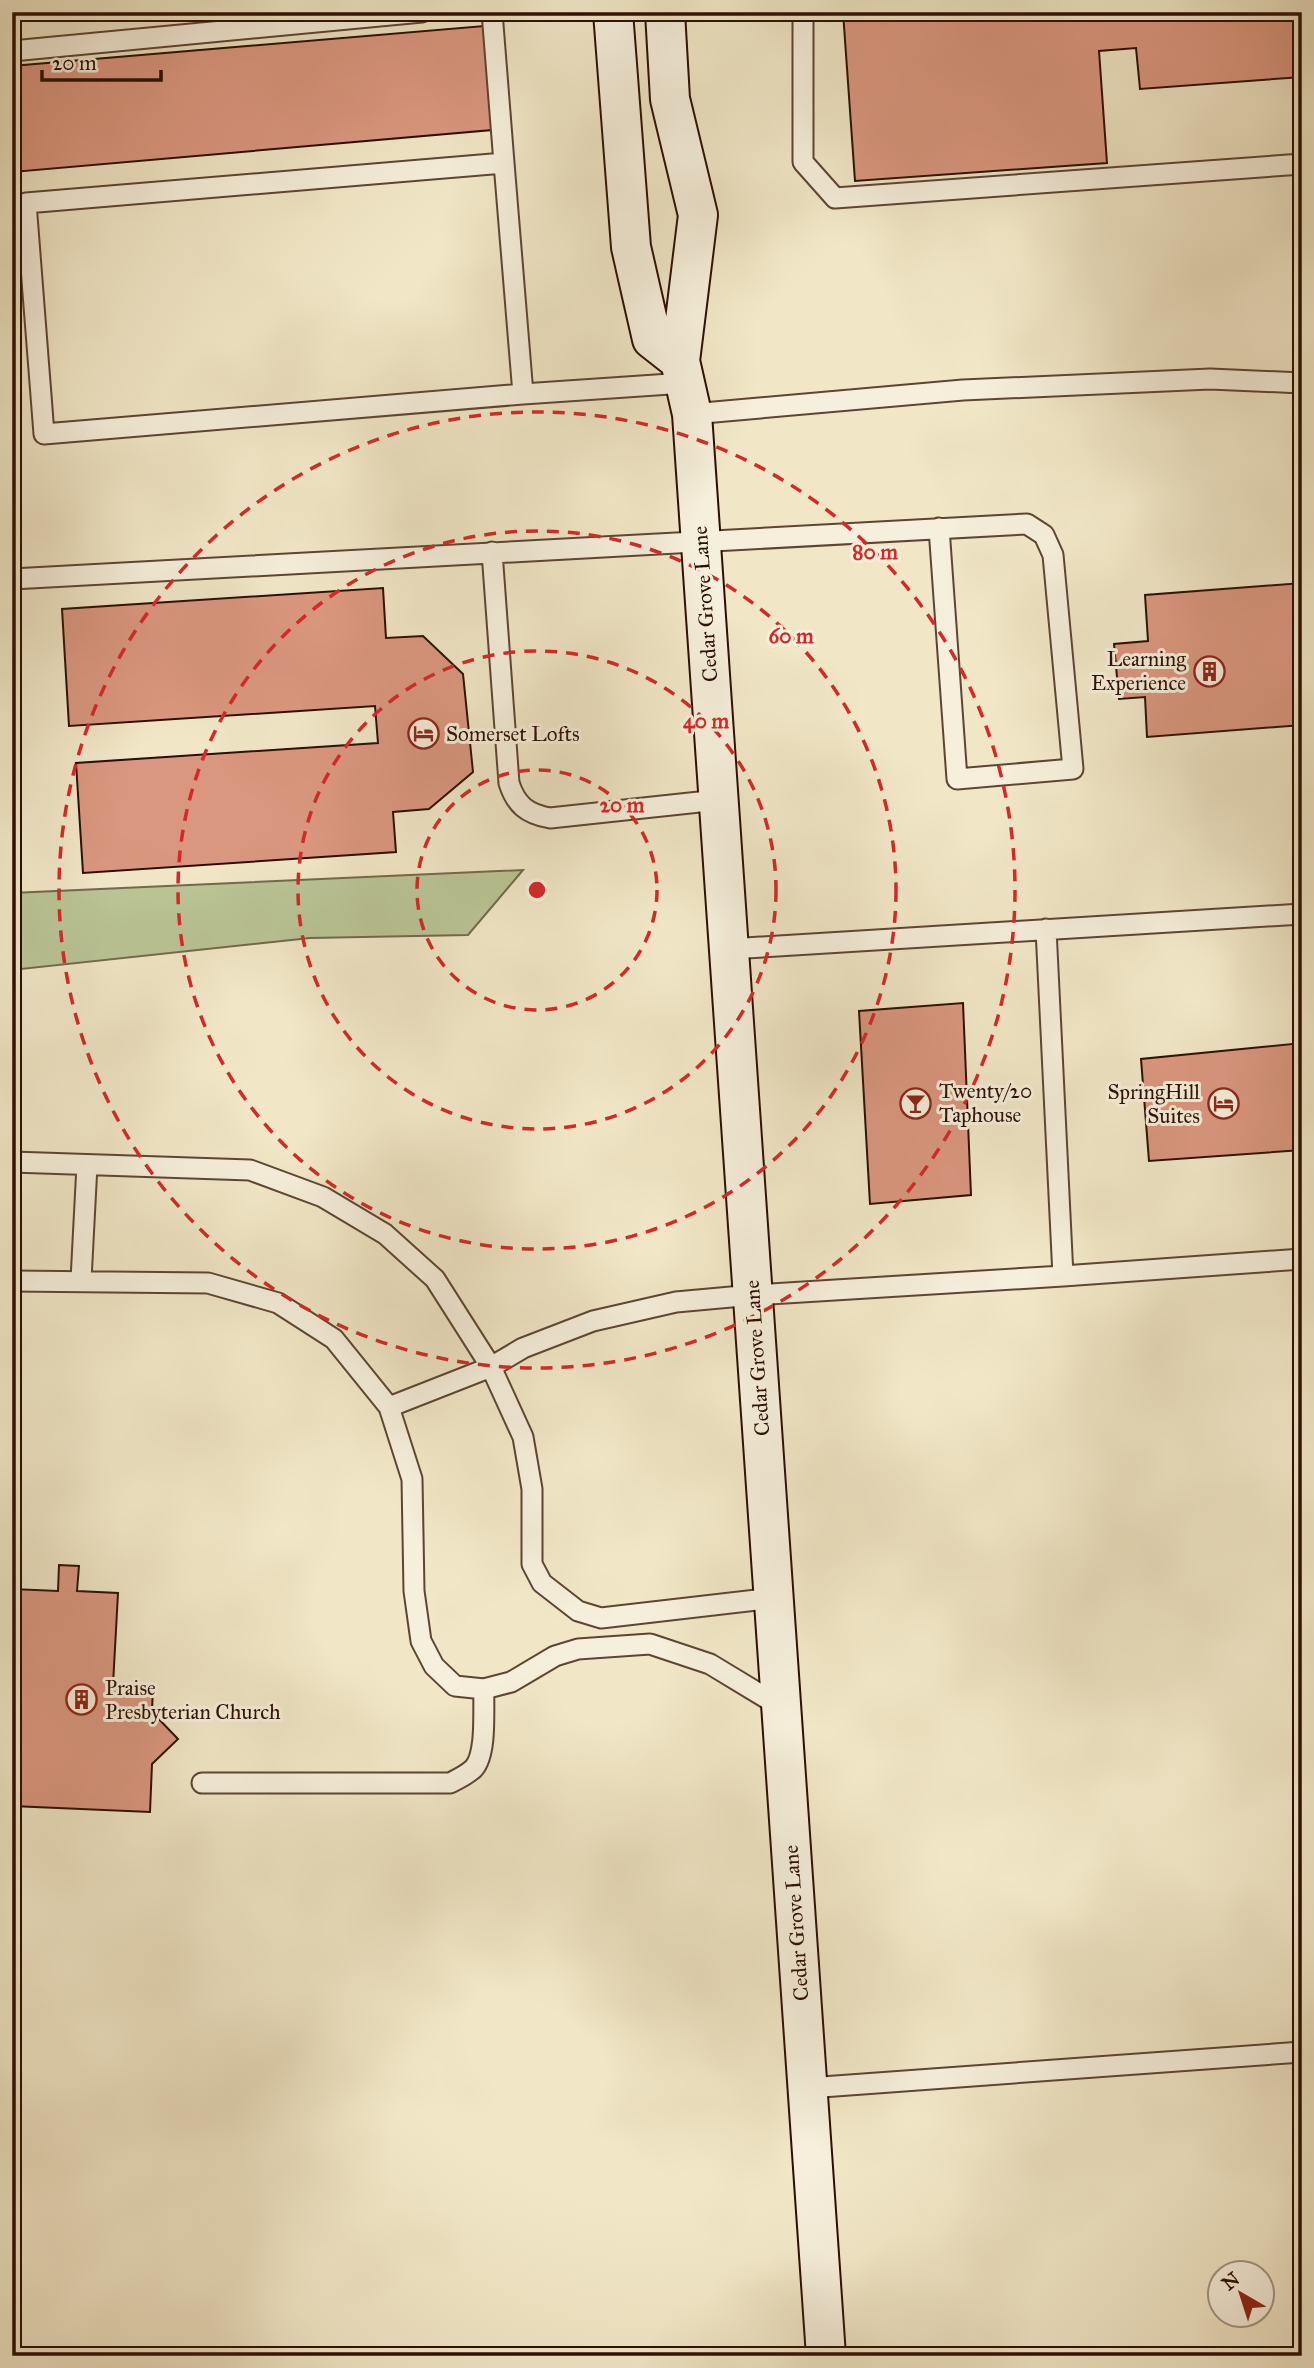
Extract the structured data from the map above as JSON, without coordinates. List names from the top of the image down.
{
  "streets": {
    "main road": ["Cedar Grove Lane"]
  },
  "places": {
    "building": ["Learning Experience", "Praise Presbyterian Church"],
    "hotel": ["Somerset Lofts", "SpringHill Suites"],
    "bar": ["Twenty/20 Taphouse"]
  },
  "scale_bar": "20 m",
  "north": "top left",
  "rings": [
    "80 m",
    "60 m",
    "40 m",
    "20 m"
  ]
}
